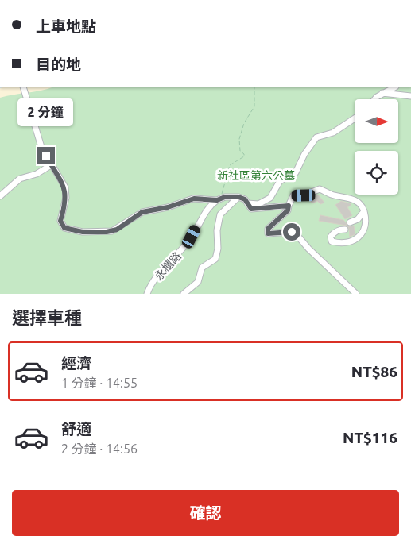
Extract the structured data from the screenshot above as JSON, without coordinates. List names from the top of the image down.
{
  "streets": {
    "street": ["永櫃路"]
  },
  "parks": ["新社區第六公墓"],
  "north": "right",
  "page": {
    "banner": ["上車地點", "目的地"],
    "bubble": "2 分鐘",
    "heading": "選擇車種",
    "list": [
      {
        "name": "經濟",
        "note": "1 分鐘 · 14:55",
        "value": "NT$86"
      },
      {
        "name": "舒適",
        "note": "2 分鐘 · 14:56",
        "value": "NT$116"
      }
    ],
    "buttons": "確認"
  }
}
